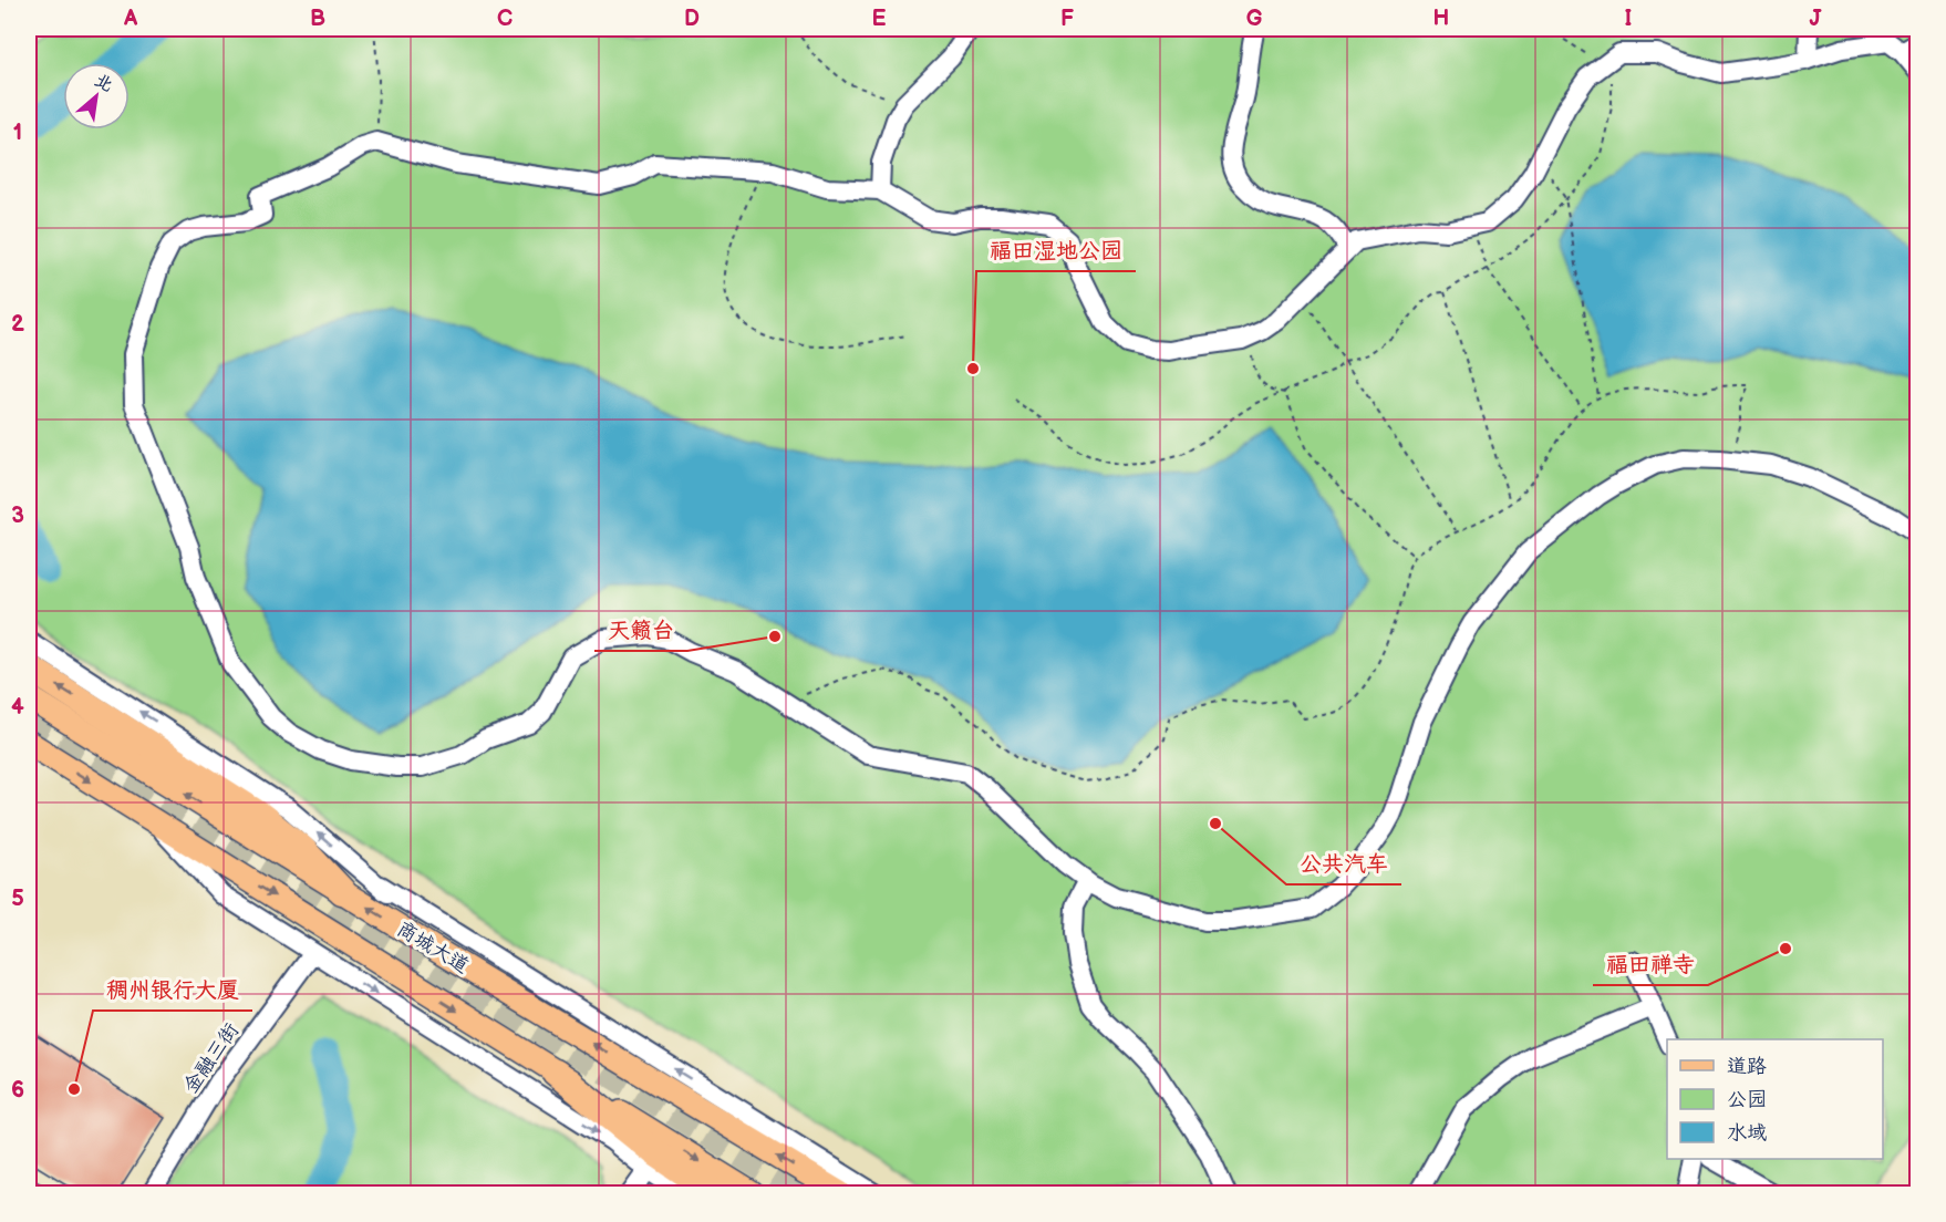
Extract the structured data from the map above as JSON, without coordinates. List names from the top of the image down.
{
  "streets": {
    "main road": ["商城大道"],
    "street": ["金融三街"]
  },
  "places": [
    "福田湿地公园",
    "天籁台",
    "公共汽车",
    "福田禅寺",
    "稠州银行大厦"
  ],
  "legend": ["道路", "公园", "水域"],
  "north": "top right",
  "grid": {
    "columns": [
      "A",
      "B",
      "C",
      "D",
      "E",
      "F",
      "G",
      "H",
      "I",
      "J"
    ],
    "rows": [
      "1",
      "2",
      "3",
      "4",
      "5",
      "6"
    ]
  }
}
